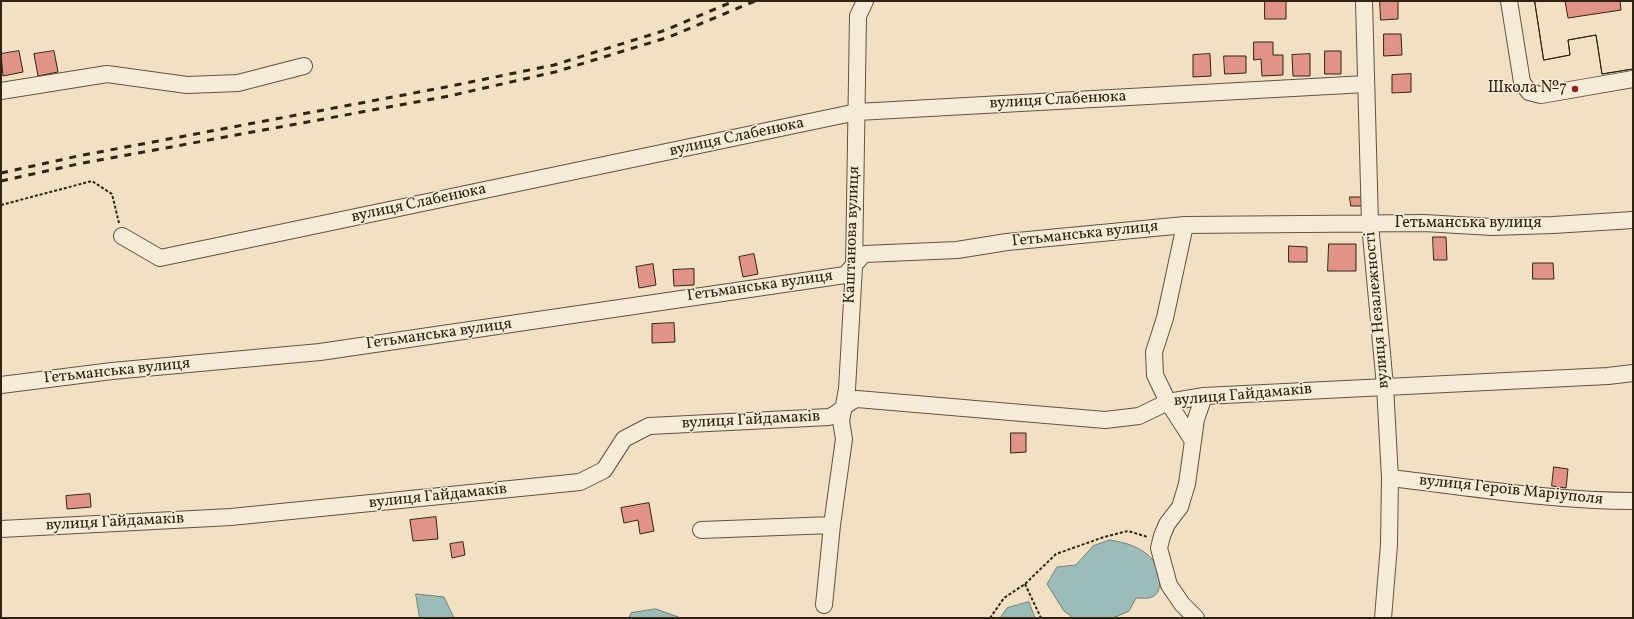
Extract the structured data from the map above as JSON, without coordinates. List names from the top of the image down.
{
  "streets": {
    "street": [
      "вулиця Слабенюка",
      "Гетьманська вулиця",
      "Каштанова вулиця",
      "вулиця Незалежності",
      "вулиця Гайдамаків",
      "вулиця Героїв Маріуполя"
    ]
  },
  "crossings": [
    ["вулиця Слабенюка", "Каштанова вулиця"],
    ["вулиця Слабенюка", "вулиця Незалежності"],
    ["Гетьманська вулиця", "Каштанова вулиця"],
    ["Гетьманська вулиця", "вулиця Незалежності"],
    ["Каштанова вулиця", "вулиця Гайдамаків"],
    ["вулиця Незалежності", "вулиця Гайдамаків"],
    ["вулиця Незалежності", "вулиця Героїв Маріуполя"]
  ],
  "places": ["Школа №7"]
}
